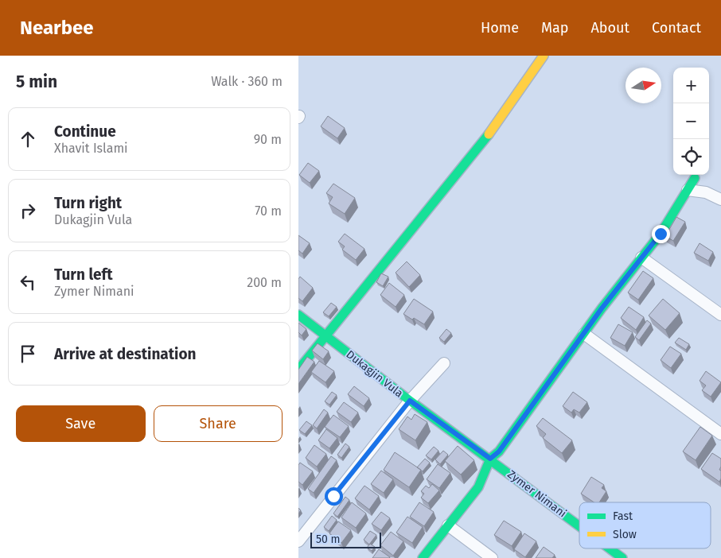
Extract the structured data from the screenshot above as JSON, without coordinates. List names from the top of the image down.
{
  "streets": {
    "street": ["Dukagjin Vula", "Zymer Nimani"]
  },
  "crossings": [
    ["Dukagjin Vula", "Zymer Nimani"]
  ],
  "legend": ["Fast", "Slow"],
  "scale_bar": "50 m",
  "north": "right",
  "page": {
    "header": "Nearbee",
    "nav": [
      "Home",
      "Map",
      "About",
      "Contact"
    ],
    "heading": ["5 min", "Walk · 360 m"],
    "map_buttons": ["+", "−"],
    "list": [
      ["Continue", "Xhavit Islami", "90 m"],
      ["Turn right", "Dukagjin Vula", "70 m"],
      ["Turn left", "Zymer Nimani", "200 m"],
      "Arrive at destination"
    ],
    "buttons": ["Save", "Share"],
    "scale": "50 m"
  }
}
